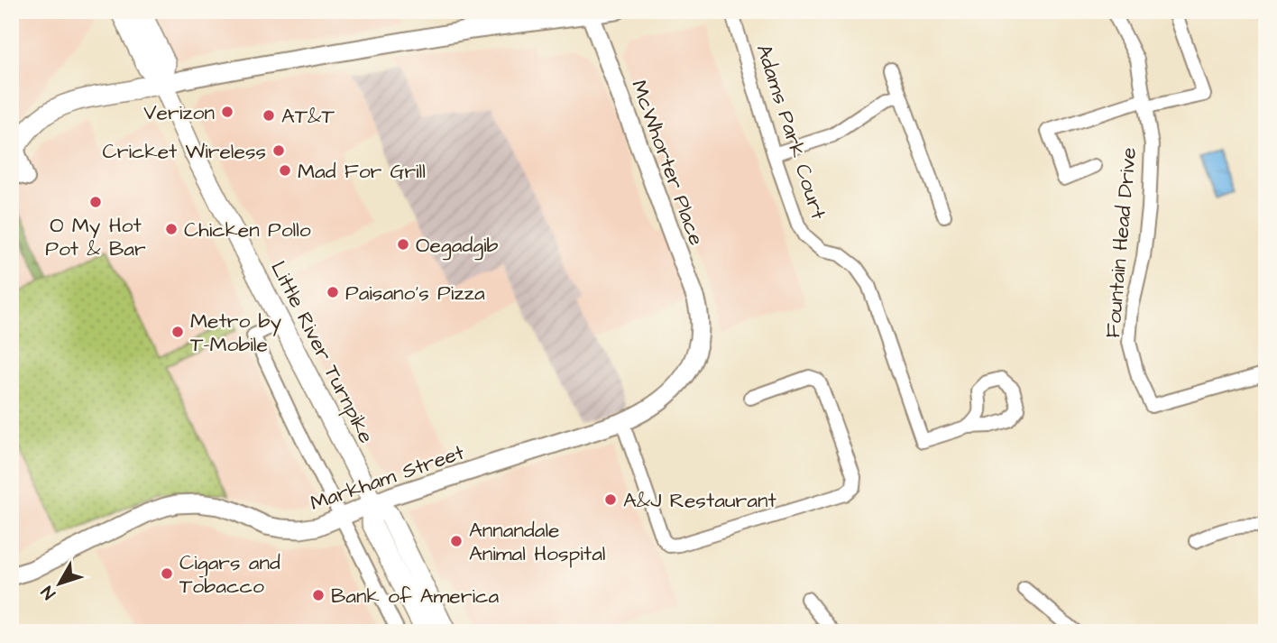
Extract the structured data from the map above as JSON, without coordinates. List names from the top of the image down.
{
  "streets": {
    "main road": ["Little River Turnpike"],
    "street": [
      "Adams Park Court",
      "McWhorter Place",
      "Fountain Head Drive",
      "Markham Street"
    ]
  },
  "crossings": [
    ["McWhorter Place", "Markham Street"],
    ["Little River Turnpike", "Markham Street"]
  ],
  "places": [
    "Verizon",
    "AT&T",
    "Cricket Wireless",
    "Mad For Grill",
    "O My Hot Pot & Bar",
    "Chicken Pollo",
    "Oegadgib",
    "Paisano's Pizza",
    "Metro by T-Mobile",
    "A&J Restaurant",
    "Annandale Animal Hospital",
    "Cigars and Tobacco",
    "Bank of America"
  ],
  "north": "bottom left"
}
